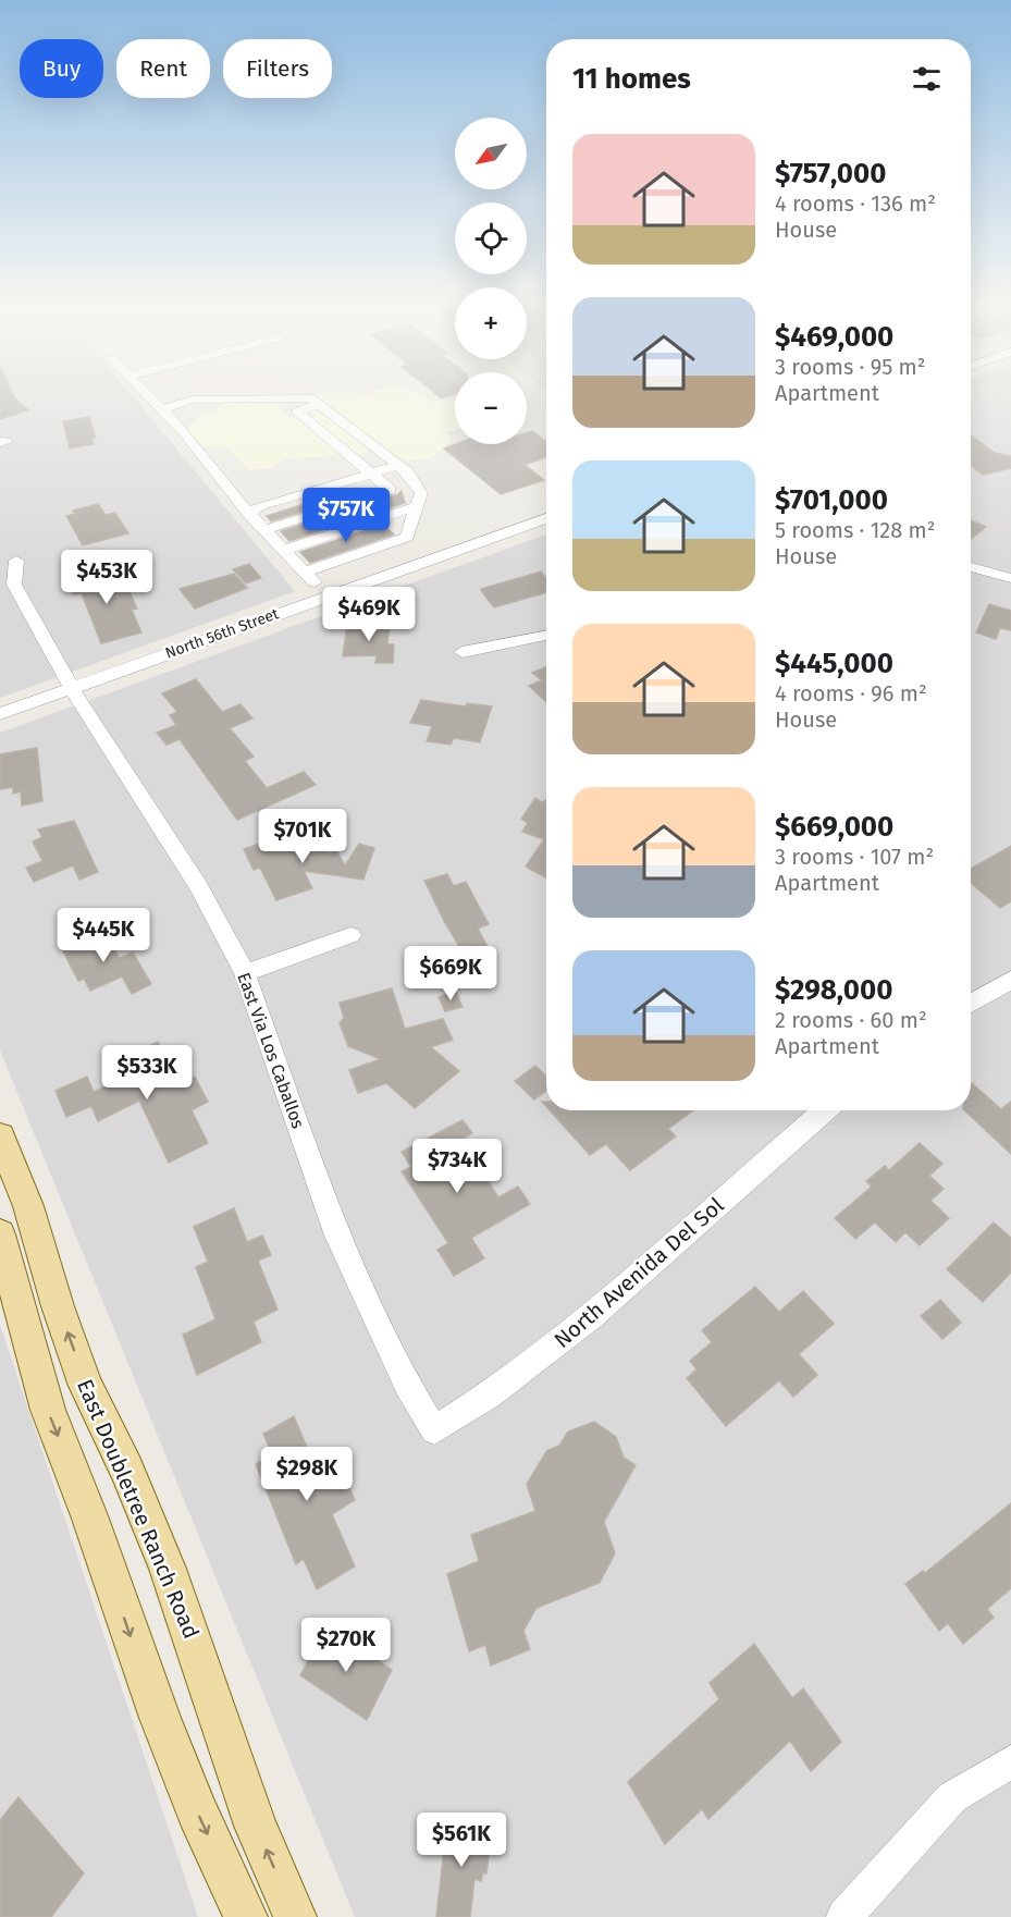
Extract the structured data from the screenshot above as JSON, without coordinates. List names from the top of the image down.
{
  "streets": {
    "main road": ["East Doubletree Ranch Road"],
    "street": ["North 56th Street", "East Via Los Caballos", "North Avenida Del Sol"]
  },
  "crossings": [
    ["North 56th Street", "East Via Los Caballos"],
    ["East Via Los Caballos", "North Avenida Del Sol"]
  ],
  "north": "bottom left",
  "page": {
    "chip": ["Buy", "Rent", "Filters"],
    "heading": "11 homes",
    "map_buttons": ["+", "−"],
    "list": [
      {
        "name": "$757,000",
        "note": "4 rooms · 136 m² · House"
      },
      {
        "name": "$469,000",
        "note": "3 rooms · 95 m² · Apartment"
      },
      {
        "name": "$701,000",
        "note": "5 rooms · 128 m² · House"
      },
      {
        "name": "$445,000",
        "note": "4 rooms · 96 m² · House"
      },
      {
        "name": "$669,000",
        "note": "3 rooms · 107 m² · Apartment"
      },
      {
        "name": "$298,000",
        "note": "2 rooms · 60 m² · Apartment"
      }
    ],
    "price": [
      "$757K",
      "$453K",
      "$469K",
      "$701K",
      "$445K",
      "$669K",
      "$533K",
      "$734K",
      "$298K",
      "$270K",
      "$561K"
    ]
  }
}
